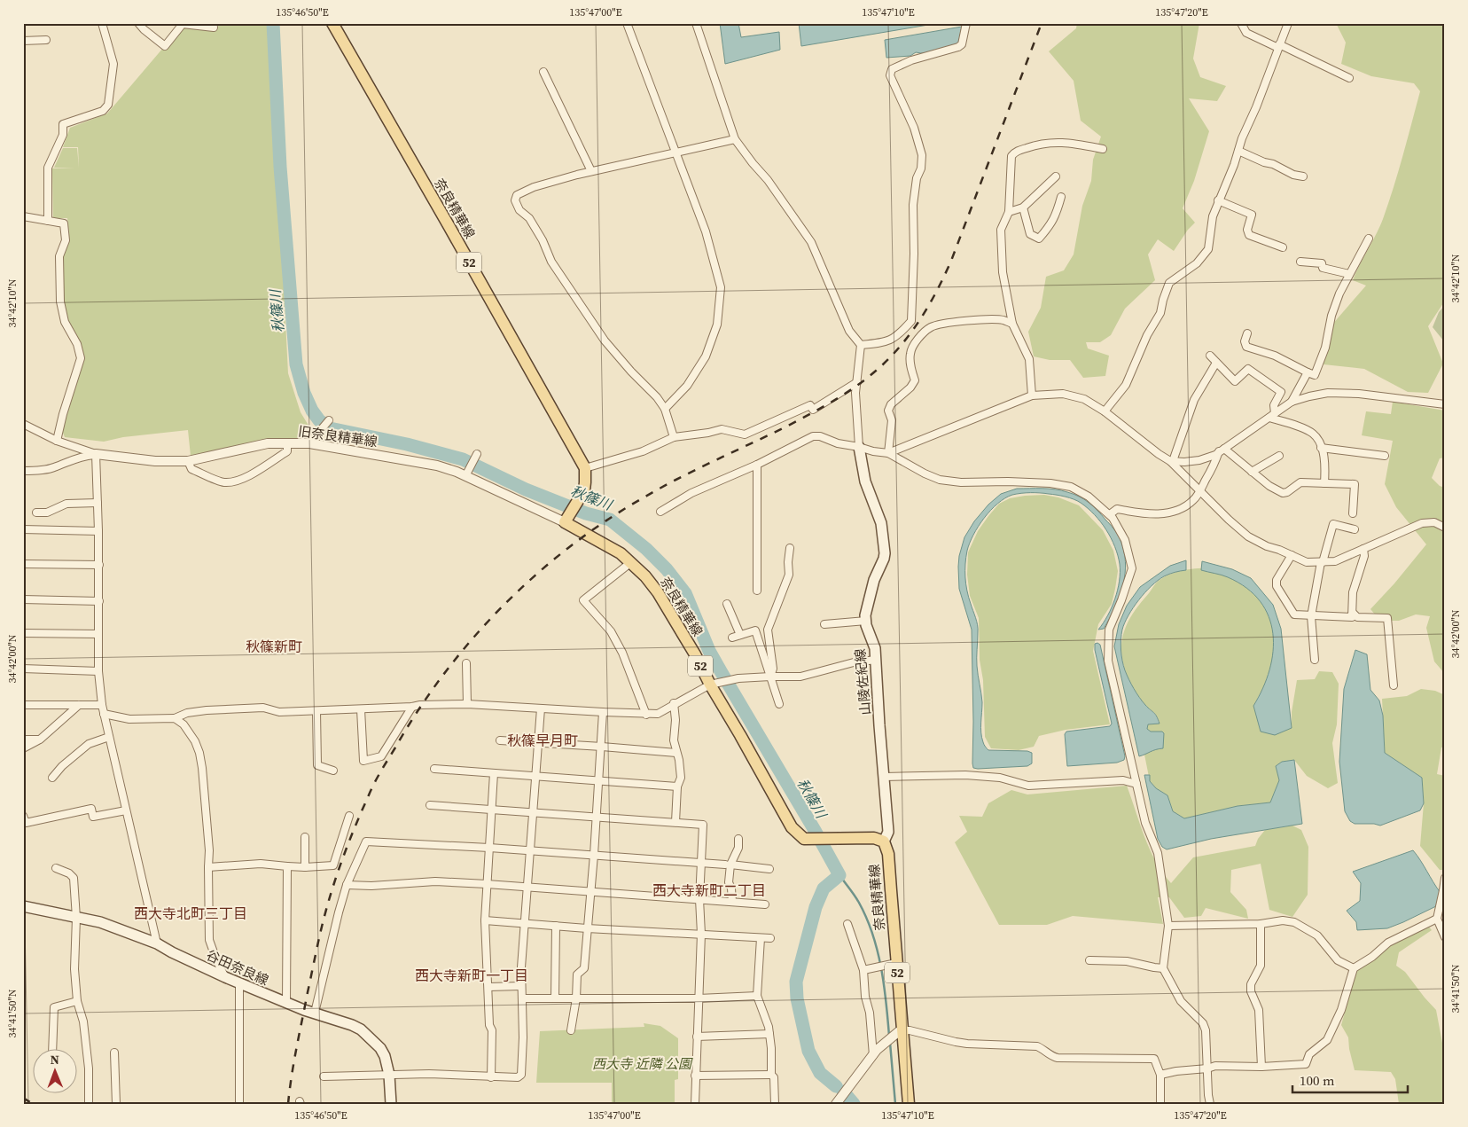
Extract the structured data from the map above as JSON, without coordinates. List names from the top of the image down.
{
  "streets": {
    "main road": [
      "奈良精華線",
      "52",
      "山陵佐紀線",
      "谷田奈良線"
    ],
    "street": ["旧奈良精華線"]
  },
  "crossings": [
    ["奈良精華線", "旧奈良精華線"],
    ["奈良精華線", "山陵佐紀線"]
  ],
  "districts": [
    "秋篠新町",
    "秋篠早月町",
    "西大寺新町二丁目",
    "西大寺北町三丁目",
    "西大寺新町一丁目"
  ],
  "water": ["秋篠川"],
  "parks": ["西大寺 近隣 公園"],
  "scale_bar": "100 m",
  "north": "top",
  "coordinates": [
    "135°46'50\"E",
    "135°47'00\"E",
    "135°47'10\"E",
    "135°47'20\"E",
    "34°42'10\"N",
    "34°42'00\"N",
    "34°41'50\"N"
  ]
}
